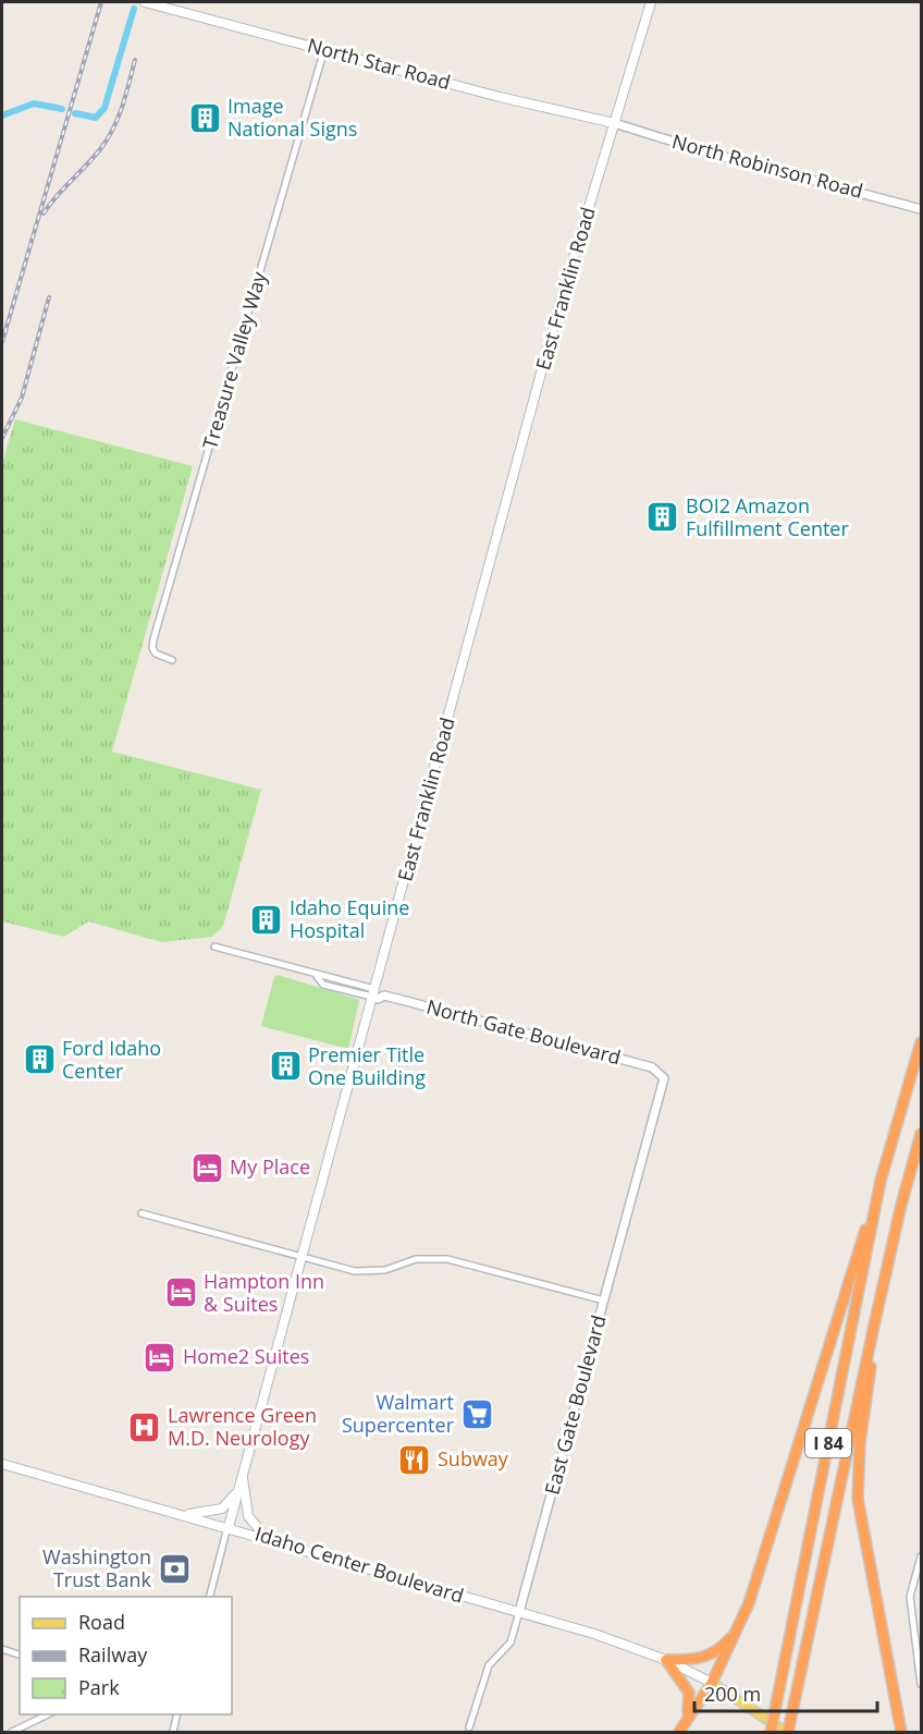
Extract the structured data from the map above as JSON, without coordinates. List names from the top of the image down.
{
  "streets": {
    "highway": ["I 84"],
    "main road": ["North Star Road", "East Franklin Road", "Idaho Center Boulevard"],
    "street": [
      "North Robinson Road",
      "Treasure Valley Way",
      "North Gate Boulevard",
      "East Gate Boulevard"
    ]
  },
  "crossings": [
    ["North Star Road", "North Robinson Road"],
    ["North Star Road", "East Franklin Road"],
    ["North Star Road", "Treasure Valley Way"],
    ["North Robinson Road", "East Franklin Road"],
    ["East Franklin Road", "North Gate Boulevard"],
    ["East Franklin Road", "Idaho Center Boulevard"],
    ["North Gate Boulevard", "East Gate Boulevard"],
    ["East Gate Boulevard", "Idaho Center Boulevard"]
  ],
  "places": {
    "building": [
      "Image National Signs",
      "BOI2 Amazon Fulfillment Center",
      "Idaho Equine Hospital",
      "Ford Idaho Center",
      "Premier Title One Building"
    ],
    "hotel": ["My Place", "Hampton Inn & Suites", "Home2 Suites"],
    "supermarket": ["Walmart Supercenter"],
    "hospital": ["Lawrence Green M.D. Neurology"],
    "restaurant": ["Subway"],
    "bank": ["Washington Trust Bank"]
  },
  "legend": ["Road", "Railway", "Park"],
  "scale_bar": "200 m"
}
